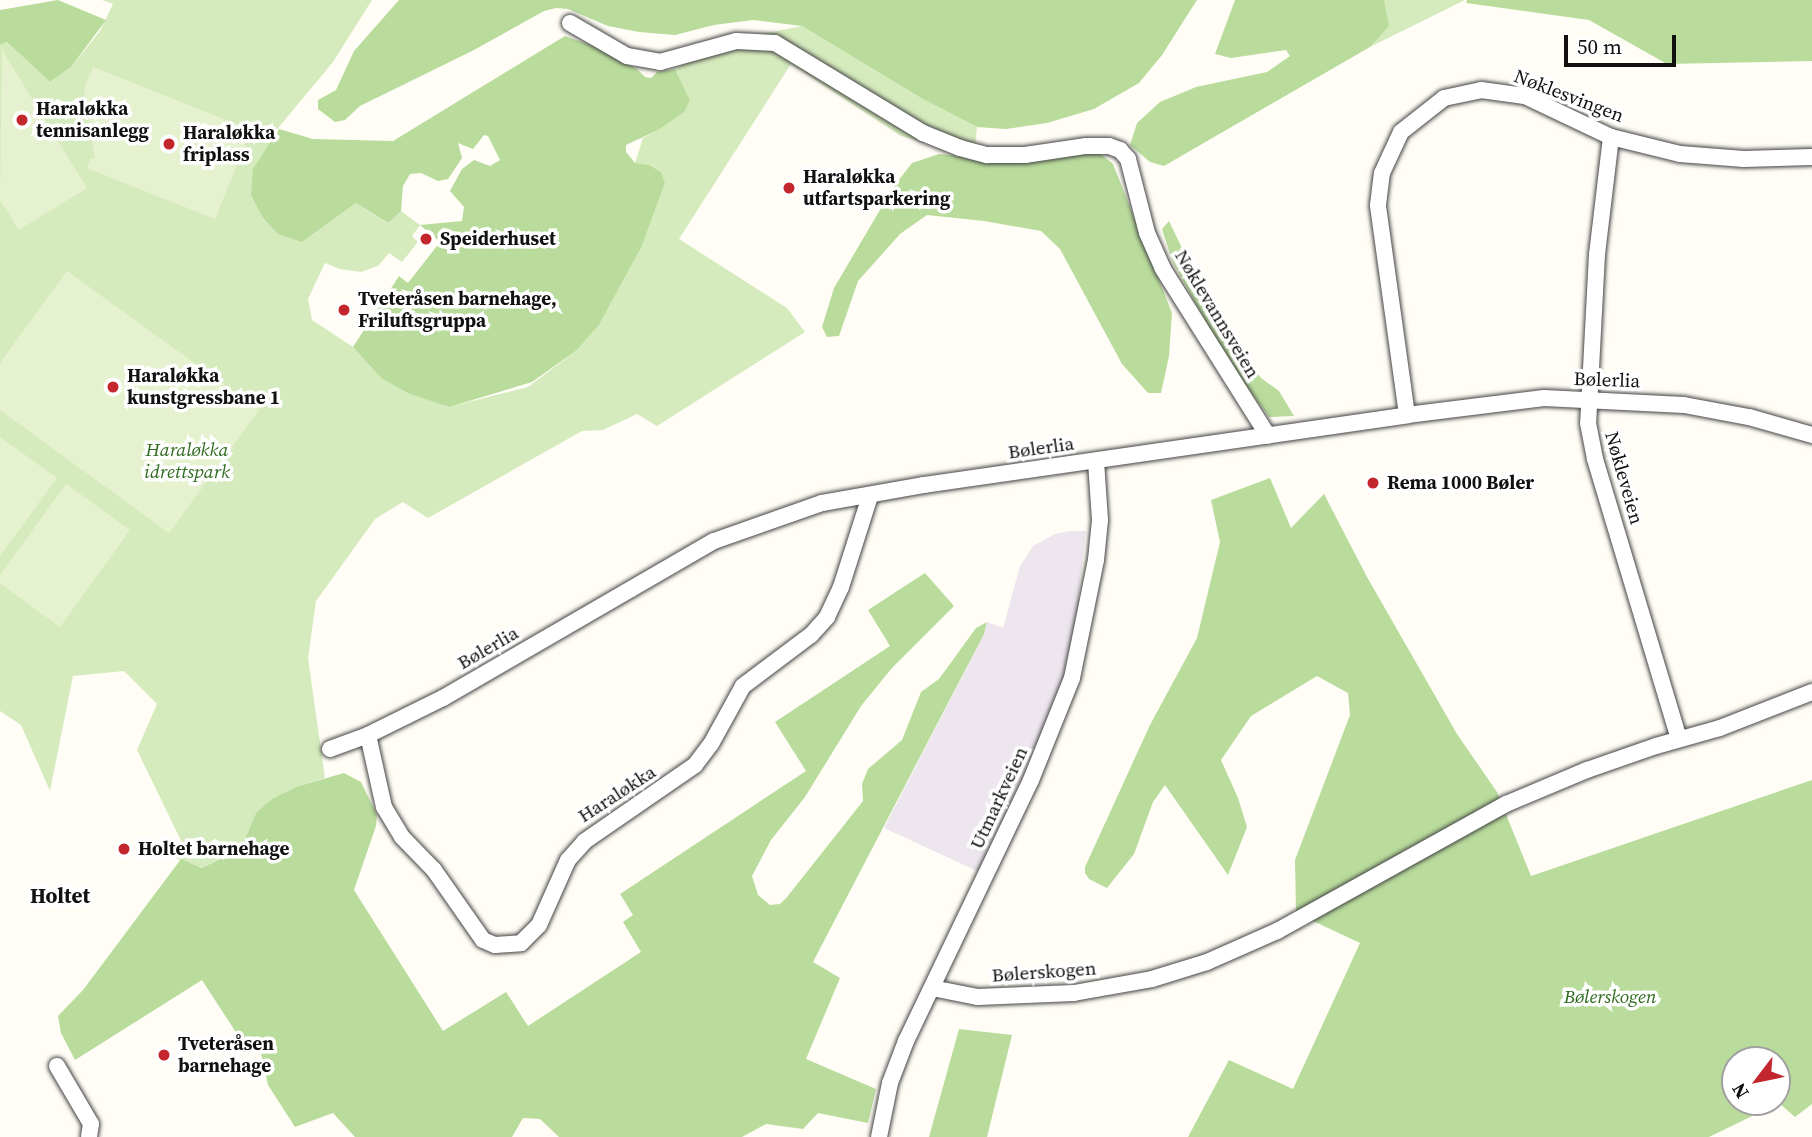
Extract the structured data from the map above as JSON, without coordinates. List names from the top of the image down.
{
  "streets": {
    "street": [
      "Nøklesvingen",
      "Nøklevannsveien",
      "Bølerlia",
      "Nøkleveien",
      "Haraløkka",
      "Utmarkveien",
      "Bølerskogen"
    ]
  },
  "crossings": [
    ["Nøklesvingen", "Bølerlia"],
    ["Nøklesvingen", "Nøkleveien"],
    ["Nøklevannsveien", "Bølerlia"],
    ["Bølerlia", "Nøkleveien"],
    ["Bølerlia", "Haraløkka"],
    ["Bølerlia", "Utmarkveien"],
    ["Nøkleveien", "Bølerskogen"],
    ["Utmarkveien", "Bølerskogen"]
  ],
  "districts": ["Holtet"],
  "parks": ["Haraløkka idrettspark", "Bølerskogen"],
  "places": [
    "Haraløkka tennisanlegg",
    "Haraløkka friplass",
    "Haraløkka utfartsparkering",
    "Speiderhuset",
    "Tveteråsen barnehage, Friluftsgruppa",
    "Haraløkka kunstgressbane 1",
    "Rema 1000 Bøler",
    "Holtet barnehage",
    "Tveteråsen barnehage"
  ],
  "scale_bar": "50 m",
  "north": "bottom left"
}
